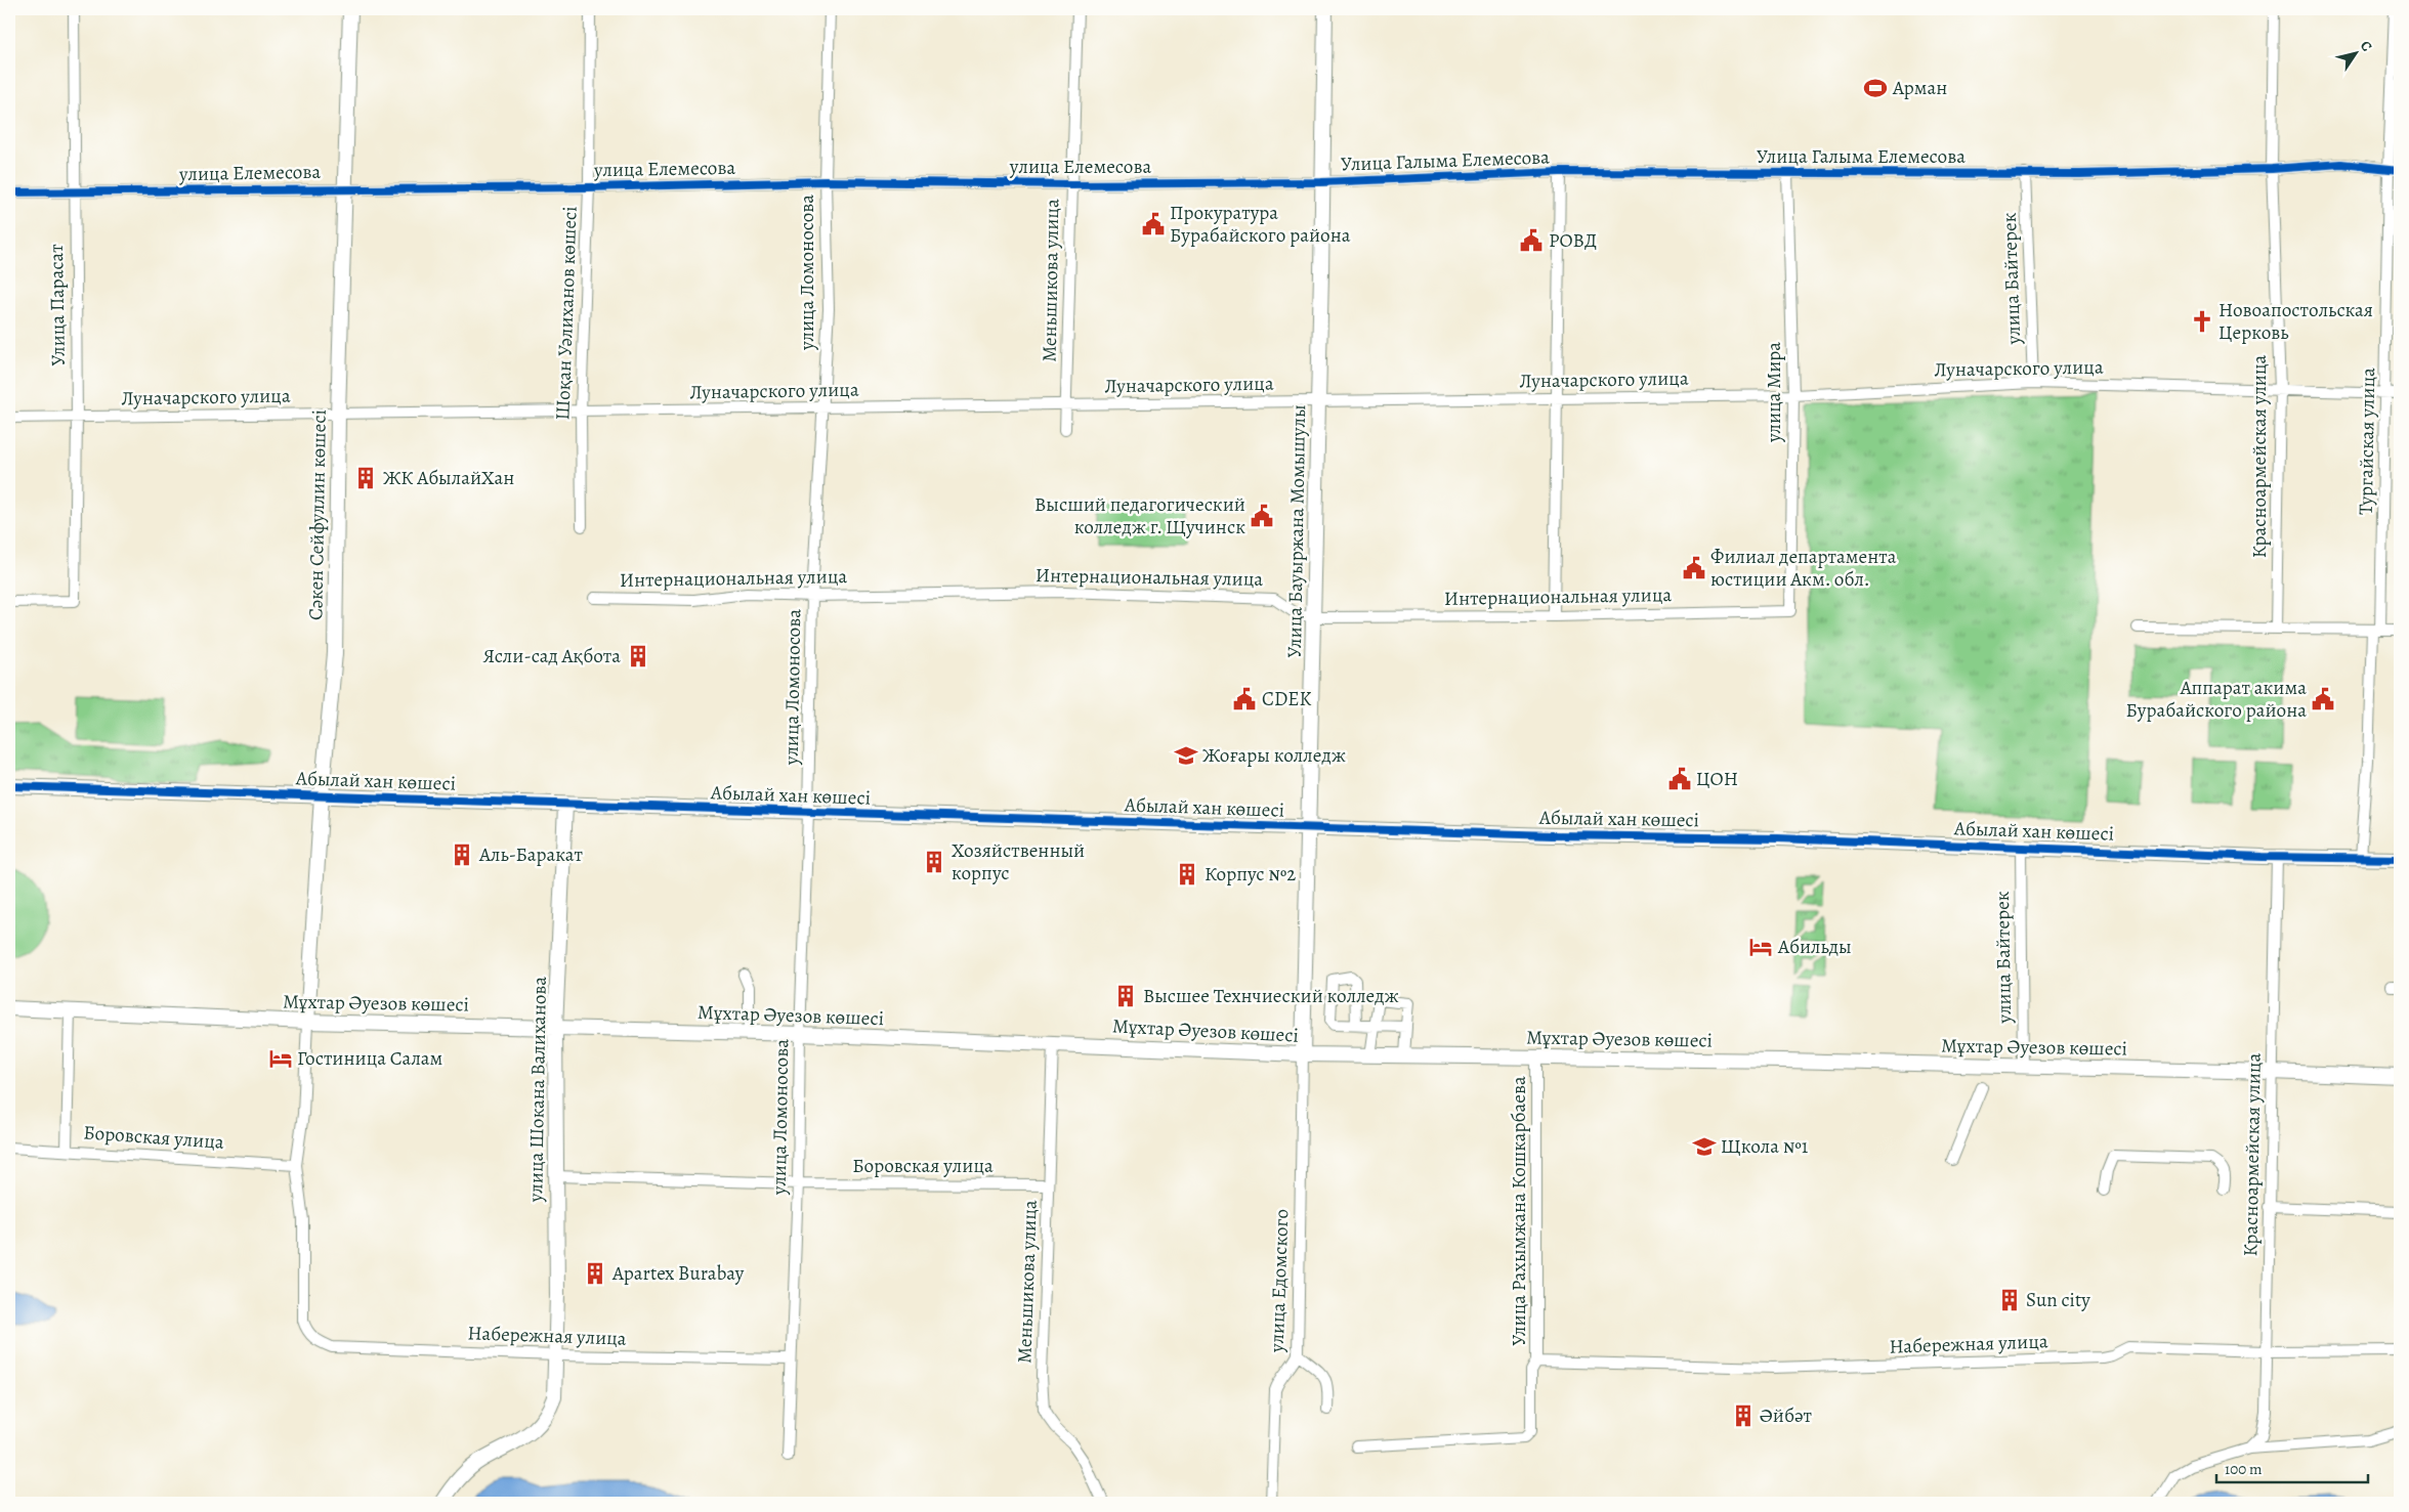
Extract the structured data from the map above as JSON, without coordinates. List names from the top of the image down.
{
  "streets": {
    "street": [
      "Улица Галыма Елемесова",
      "улица Елемесова",
      "улица Ломоносова",
      "улица Байтерек",
      "Меньшикова улица",
      "Улица Парасат",
      "Шоқан Уәлиханов көшесі",
      "Луначарского улица",
      "улица Мира",
      "Тургайская улица",
      "Красноармейская улица",
      "Сәкен Сейфуллин көшесі",
      "Улица Бауыржана Момышулы",
      "Интернациональная улица",
      "Абылай хан көшесі",
      "Мұхтар Әуезов көшесі",
      "улица Шокана Валиханова",
      "Боровская улица",
      "Улица Рахымжана Кошкарбаева",
      "улица Едомского",
      "Набережная улица"
    ]
  },
  "crossings": [
    ["Улица Галыма Елемесова", "улица Елемесова"],
    ["Улица Галыма Елемесова", "улица Байтерек"],
    ["Улица Галыма Елемесова", "улица Мира"],
    ["Улица Галыма Елемесова", "Тургайская улица"],
    ["Улица Галыма Елемесова", "Красноармейская улица"],
    ["Улица Галыма Елемесова", "Улица Бауыржана Момышулы"],
    ["улица Елемесова", "улица Ломоносова"],
    ["улица Елемесова", "Меньшикова улица"],
    ["улица Елемесова", "Улица Парасат"],
    ["улица Елемесова", "Шоқан Уәлиханов көшесі"],
    ["улица Елемесова", "Сәкен Сейфуллин көшесі"],
    ["улица Елемесова", "Улица Бауыржана Момышулы"],
    ["улица Ломоносова", "Луначарского улица"],
    ["улица Ломоносова", "Интернациональная улица"],
    ["улица Ломоносова", "Абылай хан көшесі"],
    ["улица Ломоносова", "Мұхтар Әуезов көшесі"],
    ["улица Ломоносова", "Боровская улица"],
    ["улица Ломоносова", "Набережная улица"],
    ["улица Байтерек", "Луначарского улица"],
    ["улица Байтерек", "Абылай хан көшесі"],
    ["улица Байтерек", "Мұхтар Әуезов көшесі"],
    ["Меньшикова улица", "Луначарского улица"],
    ["Меньшикова улица", "Мұхтар Әуезов көшесі"],
    ["Меньшикова улица", "Боровская улица"],
    ["Улица Парасат", "Луначарского улица"],
    ["Шоқан Уәлиханов көшесі", "Луначарского улица"],
    ["Луначарского улица", "улица Мира"],
    ["Луначарского улица", "Тургайская улица"],
    ["Луначарского улица", "Красноармейская улица"],
    ["Луначарского улица", "Сәкен Сейфуллин көшесі"],
    ["Луначарского улица", "Улица Бауыржана Момышулы"],
    ["улица Мира", "Интернациональная улица"],
    ["Тургайская улица", "Абылай хан көшесі"],
    ["Красноармейская улица", "Абылай хан көшесі"],
    ["Красноармейская улица", "Мұхтар Әуезов көшесі"],
    ["Красноармейская улица", "Набережная улица"],
    ["Сәкен Сейфуллин көшесі", "Абылай хан көшесі"],
    ["Сәкен Сейфуллин көшесі", "Мұхтар Әуезов көшесі"],
    ["Улица Бауыржана Момышулы", "Интернациональная улица"],
    ["Улица Бауыржана Момышулы", "Абылай хан көшесі"],
    ["Улица Бауыржана Момышулы", "Мұхтар Әуезов көшесі"],
    ["Улица Бауыржана Момышулы", "улица Едомского"],
    ["Абылай хан көшесі", "улица Шокана Валиханова"],
    ["Мұхтар Әуезов көшесі", "улица Шокана Валиханова"],
    ["Мұхтар Әуезов көшесі", "Улица Рахымжана Кошкарбаева"],
    ["Мұхтар Әуезов көшесі", "улица Едомского"],
    ["улица Шокана Валиханова", "Боровская улица"],
    ["улица Шокана Валиханова", "Набережная улица"],
    ["Боровская улица", "Набережная улица"],
    ["Улица Рахымжана Кошкарбаева", "Набережная улица"]
  ],
  "places": {
    "sports": ["Арман"],
    "public building": [
      "Прокуратура Бурабайского района",
      "РОВД",
      "Высший педагогический колледж г. Щучинск",
      "Филиал департамента юстиции Акм. обл.",
      "CDEK",
      "Аппарат акима Бурабайского района",
      "ЦОН"
    ],
    "church": ["Новоапостольская Церковь"],
    "building": [
      "ЖК АбылайХан",
      "Ясли-сад Ақбота",
      "Аль-Баракат",
      "Хозяйственный корпус",
      "Корпус №2",
      "Высшее Технчиеский колледж",
      "Apartex Burabay",
      "Sun city",
      "Әйбәт"
    ],
    "school or university": ["Жоғары колледж", "Щкола №1"],
    "hotel": ["Абильды", "Гостиница Салам"]
  },
  "scale_bar": "100 m",
  "north": "top right"
}
